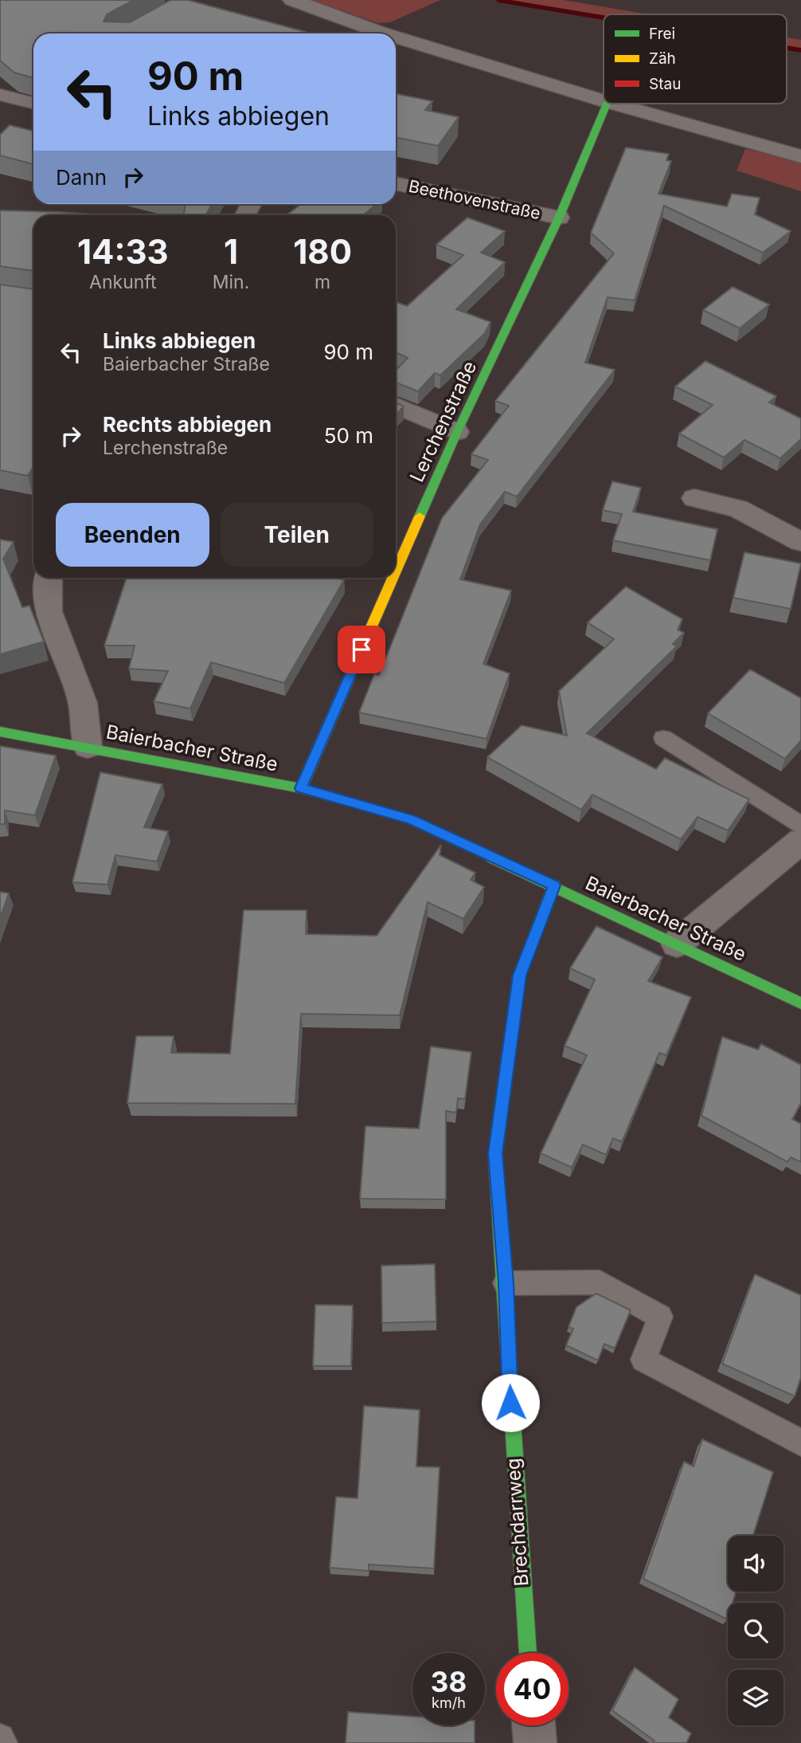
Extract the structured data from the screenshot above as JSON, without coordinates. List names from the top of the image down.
{
  "streets": {
    "street": [
      "Beethovenstraße",
      "Lerchenstraße",
      "Baierbacher Straße",
      "Brechdarrweg"
    ]
  },
  "crossings": [
    ["Beethovenstraße", "Lerchenstraße"],
    ["Lerchenstraße", "Baierbacher Straße"],
    ["Baierbacher Straße", "Brechdarrweg"]
  ],
  "legend": ["Frei", "Zäh", "Stau"],
  "page": {
    "turn": ["90 m", "Links abbiegen"],
    "then": "Dann",
    "eta": [
      "14:33",
      "Ankunft",
      "1",
      "Min.",
      "180",
      "m"
    ],
    "list": [
      {
        "name": "Links abbiegen",
        "note": "Baierbacher Straße",
        "value": "90 m"
      },
      {
        "name": "Rechts abbiegen",
        "note": "Lerchenstraße",
        "value": "50 m"
      }
    ],
    "buttons": ["Beenden", "Teilen"],
    "speed": "38 km/h",
    "limit": "40"
  }
}
